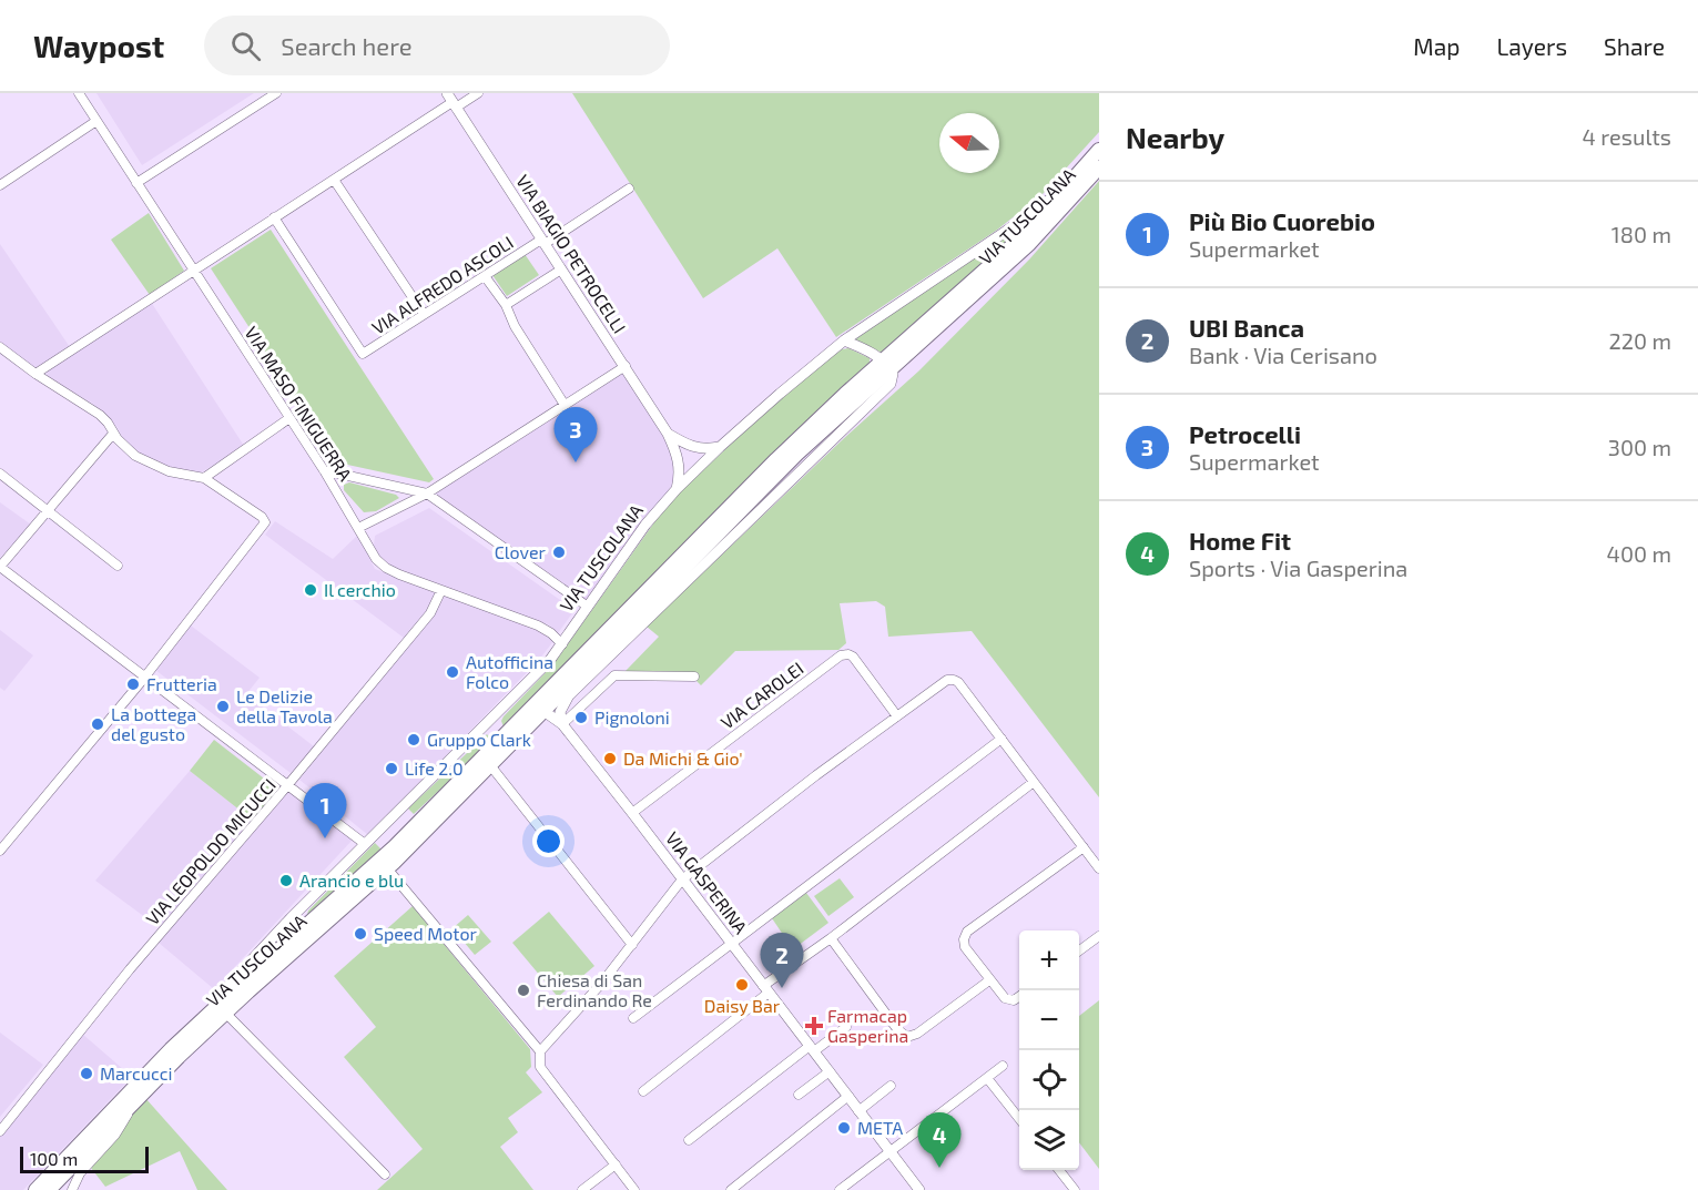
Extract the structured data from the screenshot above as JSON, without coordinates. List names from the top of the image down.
{
  "streets": {
    "main road": ["VIA TUSCOLANA"],
    "street": [
      "VIA BIAGIO PETROCELLI",
      "VIA ALFREDO ASCOLI",
      "VIA MASO FINIGUERRA",
      "VIA CAROLEI",
      "VIA LEOPOLDO MICUCCI",
      "VIA GASPERINA"
    ]
  },
  "crossings": [
    ["VIA TUSCOLANA", "VIA BIAGIO PETROCELLI"],
    ["VIA TUSCOLANA", "VIA MASO FINIGUERRA"],
    ["VIA TUSCOLANA", "VIA GASPERINA"],
    ["VIA BIAGIO PETROCELLI", "VIA ALFREDO ASCOLI"],
    ["VIA MASO FINIGUERRA", "VIA LEOPOLDO MICUCCI"],
    ["VIA CAROLEI", "VIA GASPERINA"]
  ],
  "places": {
    "other": [
      "Clover",
      "Il cerchio",
      "Autofficina Folco",
      "Frutteria",
      "Le Delizie della Tavola",
      "Pignoloni",
      "La bottega del gusto",
      "Gruppo Clark",
      "Da Michi & Gio'",
      "Life 2.0",
      "Arancio e blu",
      "Speed Motor",
      "Daisy Bar",
      "Chiesa di San Ferdinando Re",
      "Marcucci",
      "META"
    ],
    "health": ["Farmacap Gasperina"]
  },
  "scale_bar": "100 m",
  "north": "left",
  "page": {
    "header": "Waypost",
    "search": "Search here",
    "nav": ["Map", "Layers", "Share"],
    "heading": ["Nearby", "4 results"],
    "list": [
      {
        "mark": "1",
        "name": "Più Bio Cuorebio",
        "note": "Supermarket",
        "value": "180 m"
      },
      {
        "mark": "2",
        "name": "UBI Banca",
        "note": "Bank · Via Cerisano",
        "value": "220 m"
      },
      {
        "mark": "3",
        "name": "Petrocelli",
        "note": "Supermarket",
        "value": "300 m"
      },
      {
        "mark": "4",
        "name": "Home Fit",
        "note": "Sports · Via Gasperina",
        "value": "400 m"
      }
    ],
    "pins": [
      "3",
      "1",
      "2",
      "4"
    ],
    "map_buttons": ["+", "−"],
    "scale": "100 m"
  }
}
